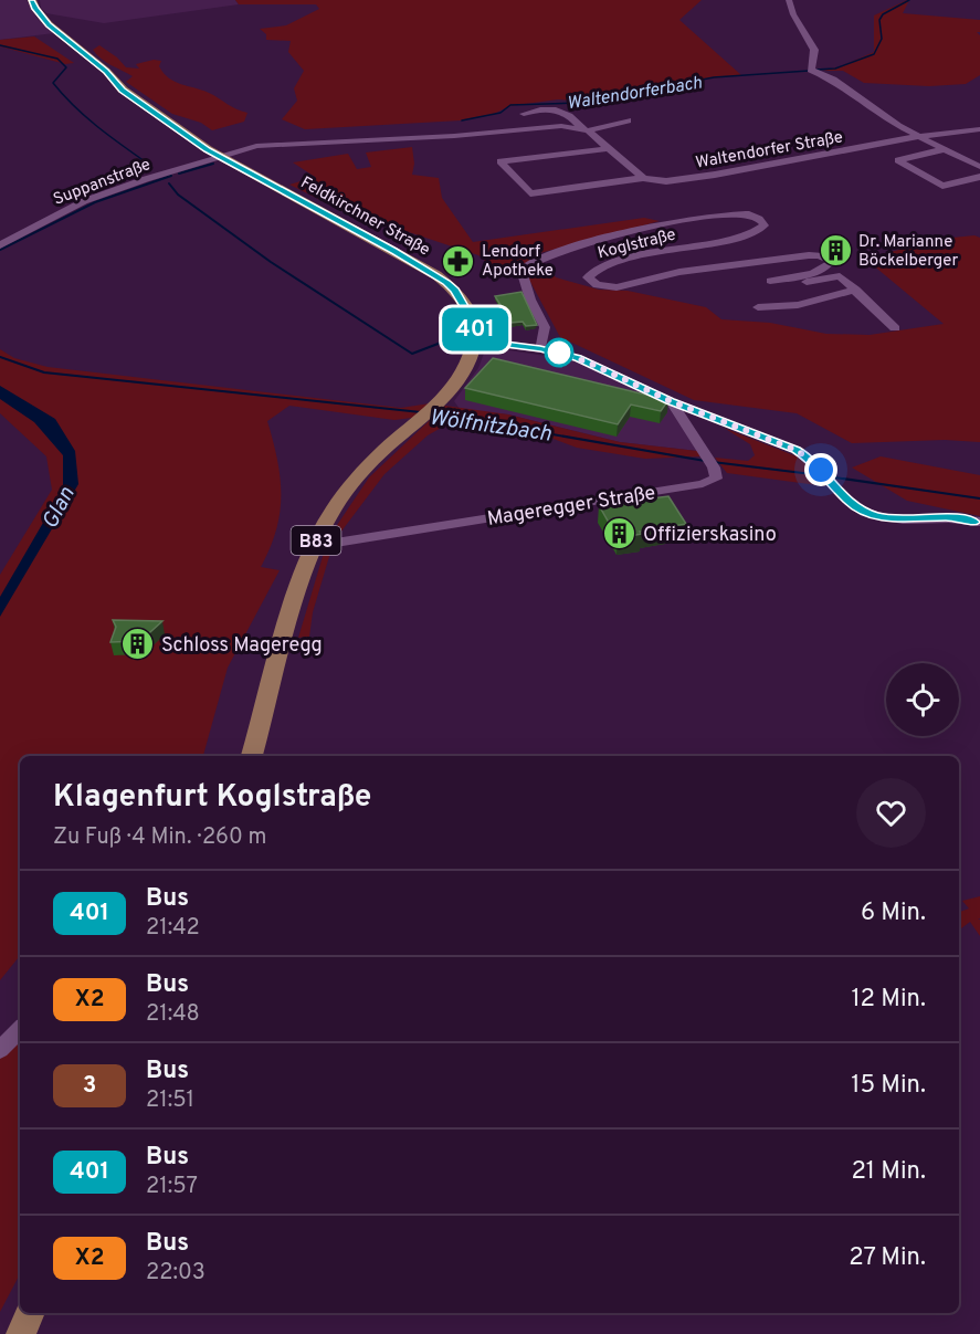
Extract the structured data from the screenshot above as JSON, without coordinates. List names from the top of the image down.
{
  "streets": {
    "main road": ["Feldkirchner Straße", "B83"],
    "street": [
      "Waltendorfer Straße",
      "Suppanstraße",
      "Koglstraße",
      "Mageregger Straße"
    ]
  },
  "crossings": [
    ["Suppanstraße", "Feldkirchner Straße"],
    ["Feldkirchner Straße", "B83"]
  ],
  "water": ["Waltendorferbach", "Wölfnitzbach", "Glan"],
  "places": {
    "building": ["Dr. Marianne Böckelberger", "Offizierskasino", "Schloss Mageregg"],
    "pharmacy": ["Lendorf Apotheke"]
  },
  "lines": ["bus line 401"],
  "page": {
    "on_map": "401",
    "heading": ["Klagenfurt Koglstraße", "Zu Fuß · 4 Min. · 260 m"],
    "list": [
      {
        "mark": "401",
        "name": "Bus",
        "note": "21:42",
        "value": "6 Min."
      },
      {
        "mark": "X2",
        "name": "Bus",
        "note": "21:48",
        "value": "12 Min."
      },
      {
        "mark": "3",
        "name": "Bus",
        "note": "21:51",
        "value": "15 Min."
      },
      {
        "mark": "401",
        "name": "Bus",
        "note": "21:57",
        "value": "21 Min."
      },
      {
        "mark": "X2",
        "name": "Bus",
        "note": "22:03",
        "value": "27 Min."
      }
    ]
  }
}
